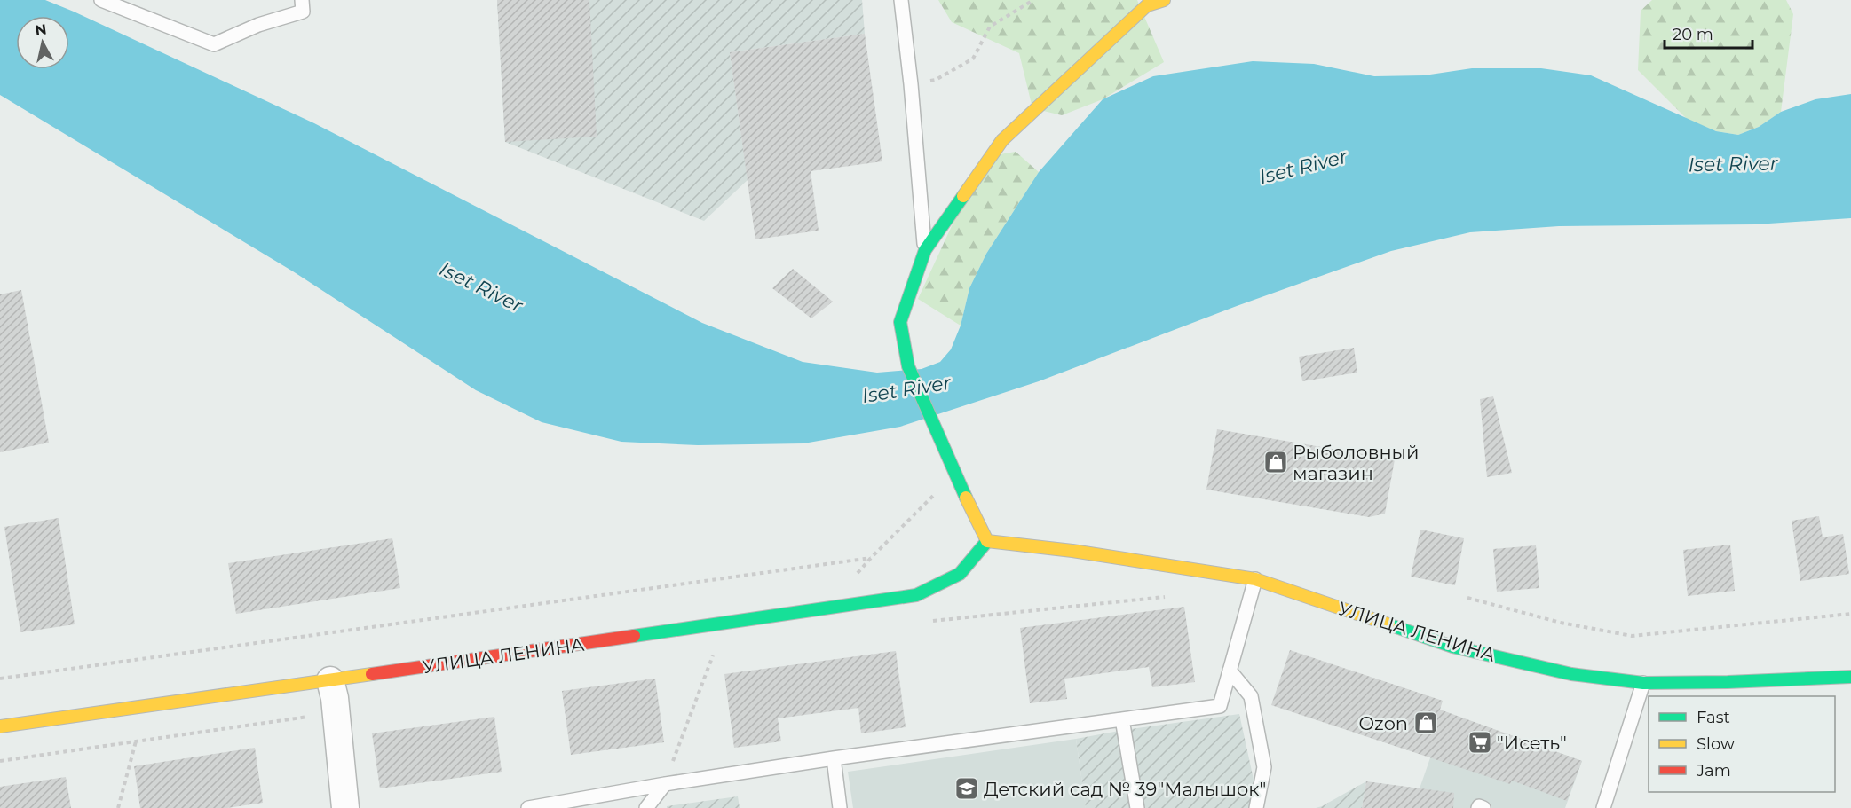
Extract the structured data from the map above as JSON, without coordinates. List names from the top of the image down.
{
  "streets": {
    "street": ["УЛИЦА ЛЕНИНА"]
  },
  "water": ["Iset River"],
  "places": {
    "shop": ["Рыболовный магазин", "Ozon"],
    "supermarket": ["\"Исеть\""],
    "school or university": ["Детский сад № 39\"Малышок\""]
  },
  "legend": ["Fast", "Slow", "Jam"],
  "scale_bar": "20 m",
  "north": "top"
}
